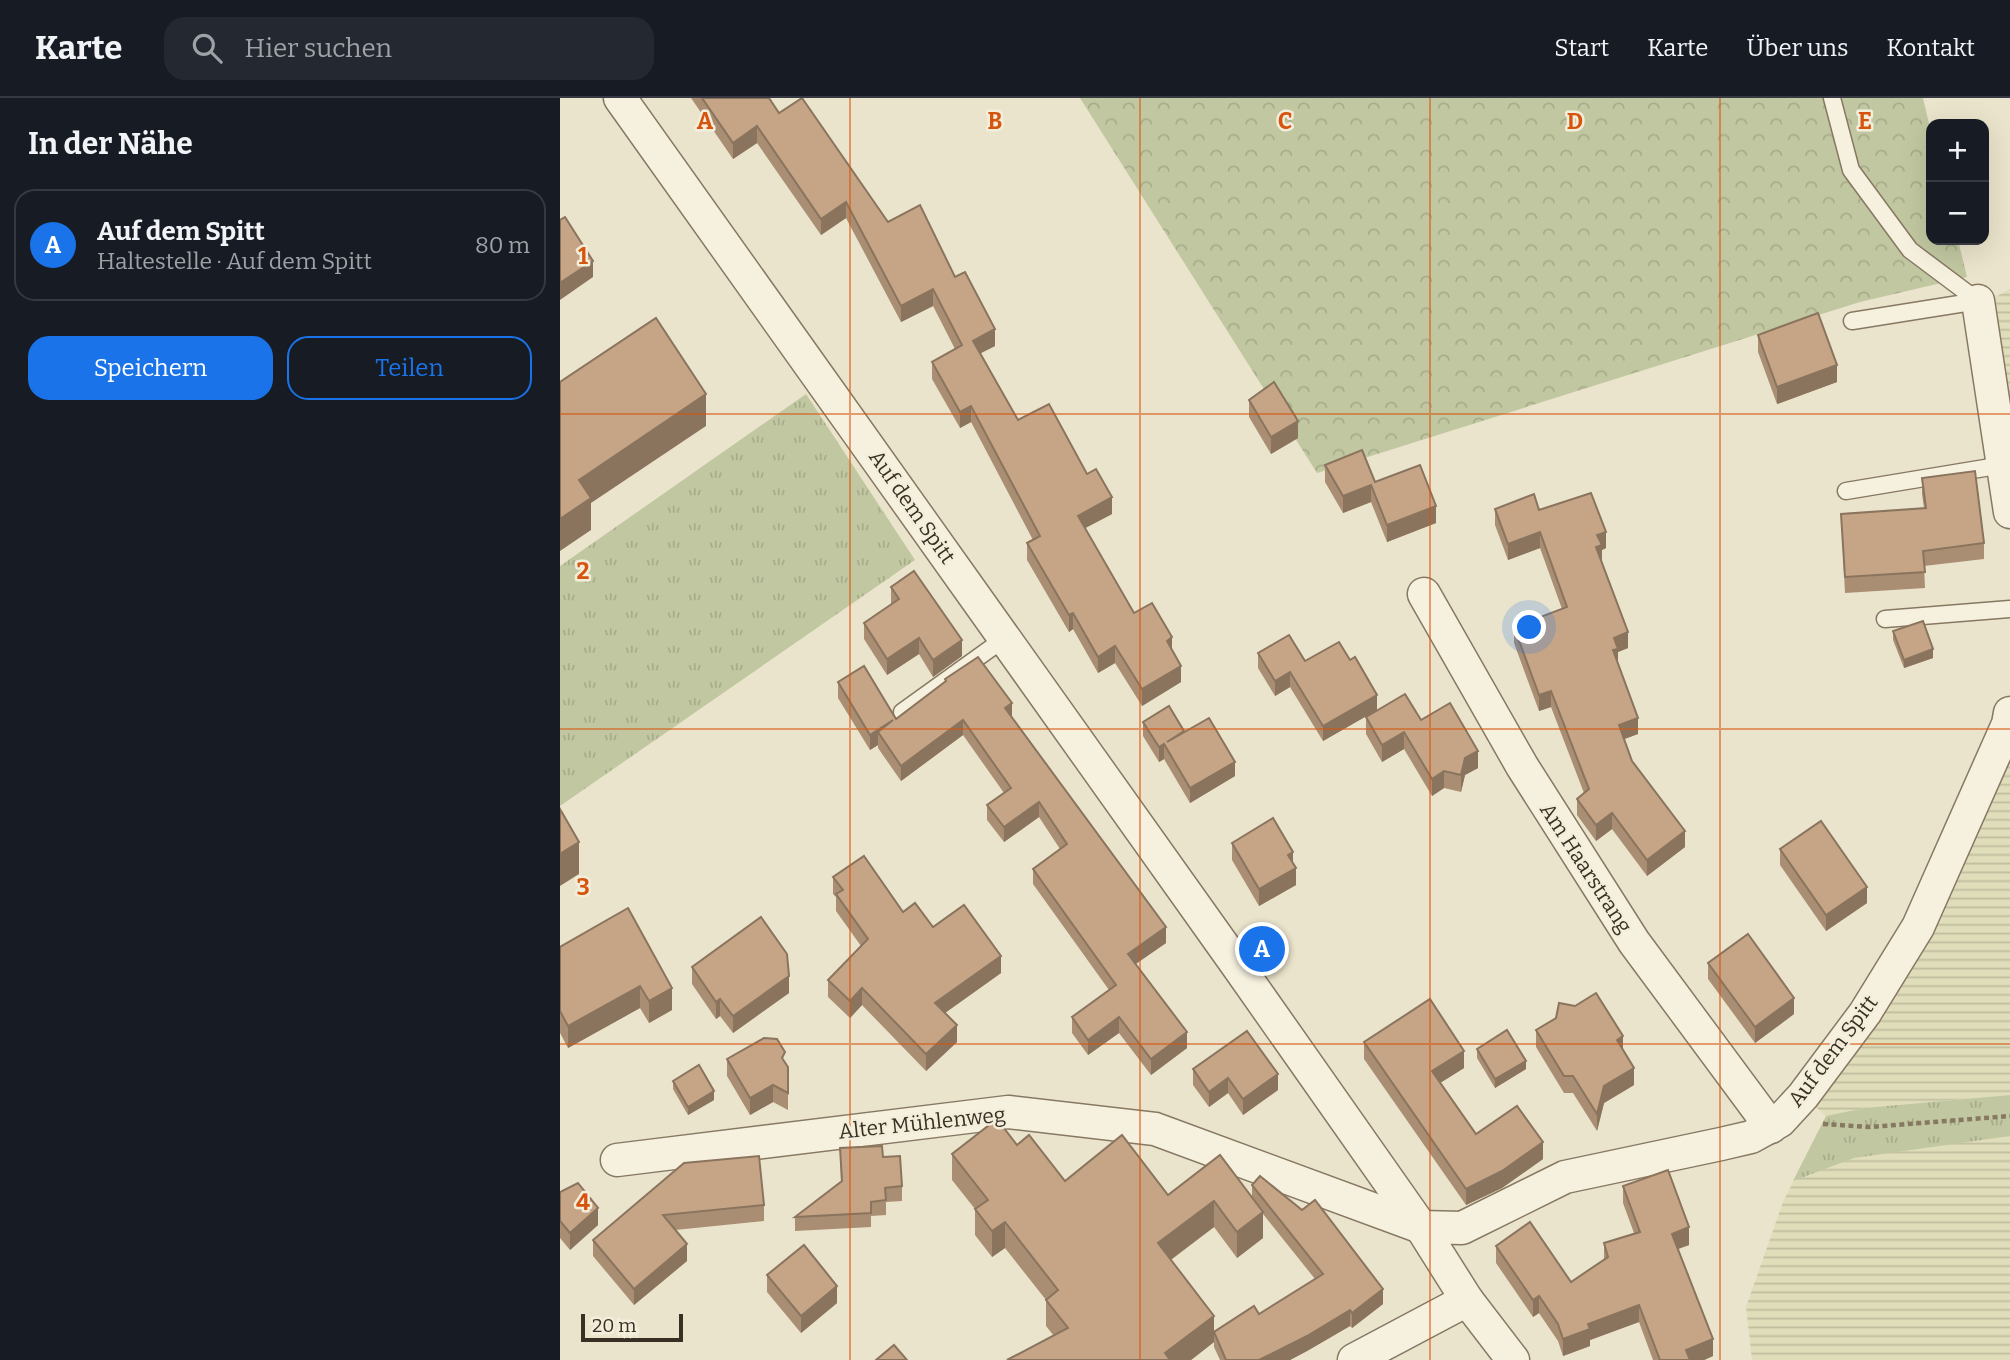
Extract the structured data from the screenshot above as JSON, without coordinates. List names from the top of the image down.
{
  "streets": {
    "street": ["Auf dem Spitt", "Am Haarstrang", "Alter Mühlenweg"]
  },
  "crossings": [
    ["Auf dem Spitt", "Am Haarstrang"],
    ["Auf dem Spitt", "Alter Mühlenweg"]
  ],
  "scale_bar": "20 m",
  "page": {
    "header": "Karte",
    "search": "Hier suchen",
    "nav": [
      "Start",
      "Karte",
      "Über uns",
      "Kontakt"
    ],
    "heading": "In der Nähe",
    "map_buttons": ["+", "−"],
    "list": [
      {
        "mark": "A",
        "name": "Auf dem Spitt",
        "note": "Haltestelle · Auf dem Spitt",
        "value": "80 m"
      }
    ],
    "buttons": ["Speichern", "Teilen"],
    "pins": "A",
    "scale": "20 m"
  },
  "grid": {
    "columns": [
      "A",
      "B",
      "C",
      "D",
      "E"
    ],
    "rows": [
      "1",
      "2",
      "3",
      "4"
    ]
  }
}
